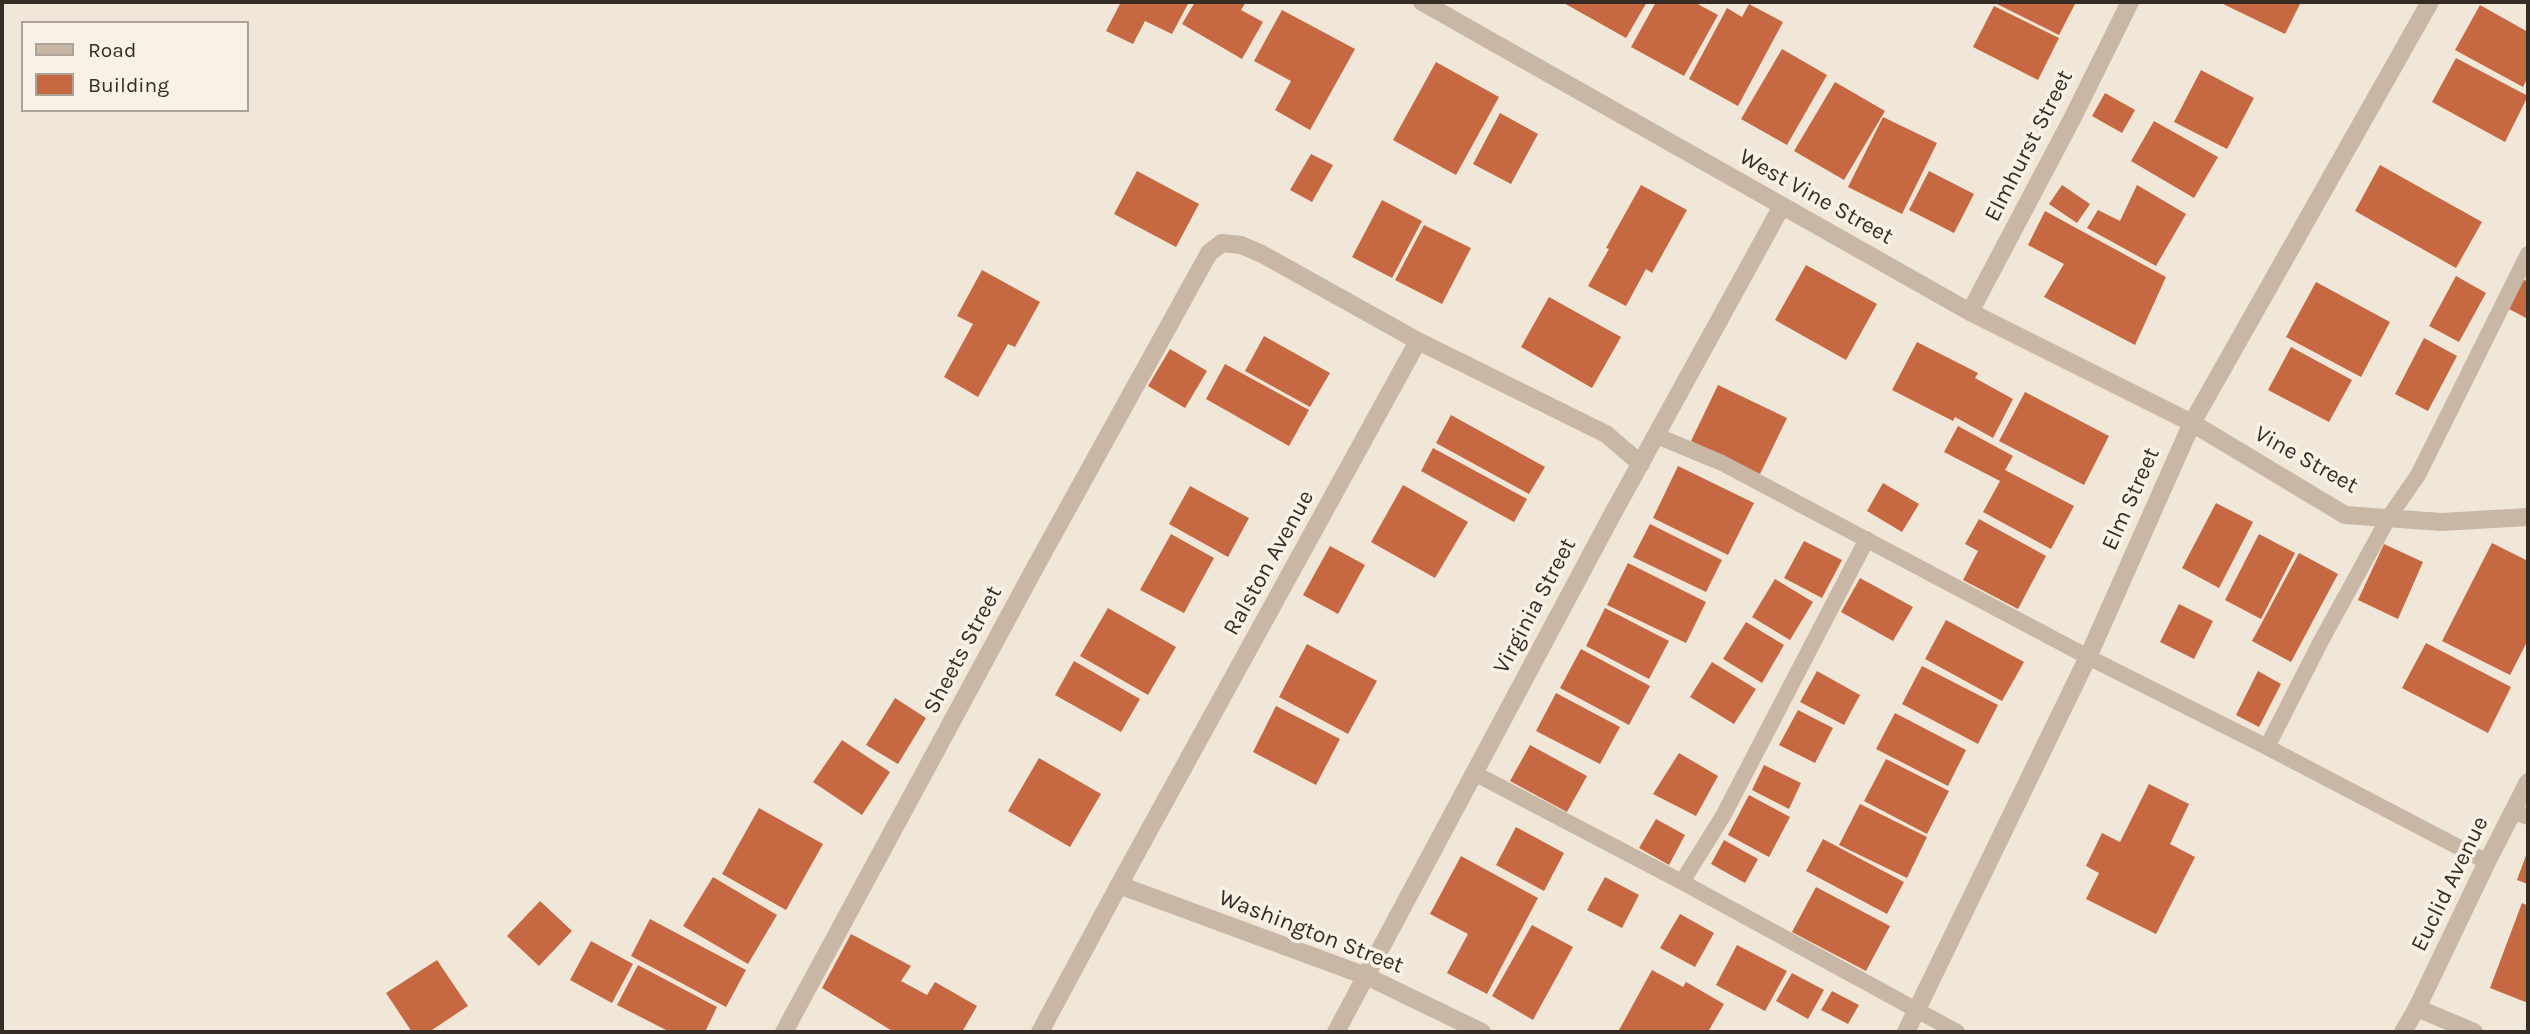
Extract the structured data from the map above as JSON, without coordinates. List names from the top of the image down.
{
  "streets": {
    "street": [
      "Elmhurst Street",
      "West Vine Street",
      "Vine Street",
      "Elm Street",
      "Ralston Avenue",
      "Virginia Street",
      "Sheets Street",
      "Euclid Avenue",
      "Washington Street"
    ]
  },
  "crossings": [
    ["Elmhurst Street", "West Vine Street"],
    ["West Vine Street", "Vine Street"],
    ["West Vine Street", "Elm Street"],
    ["West Vine Street", "Virginia Street"],
    ["Vine Street", "Elm Street"],
    ["Ralston Avenue", "Sheets Street"],
    ["Ralston Avenue", "Washington Street"],
    ["Virginia Street", "Washington Street"]
  ],
  "legend": ["Road", "Building"]
}
